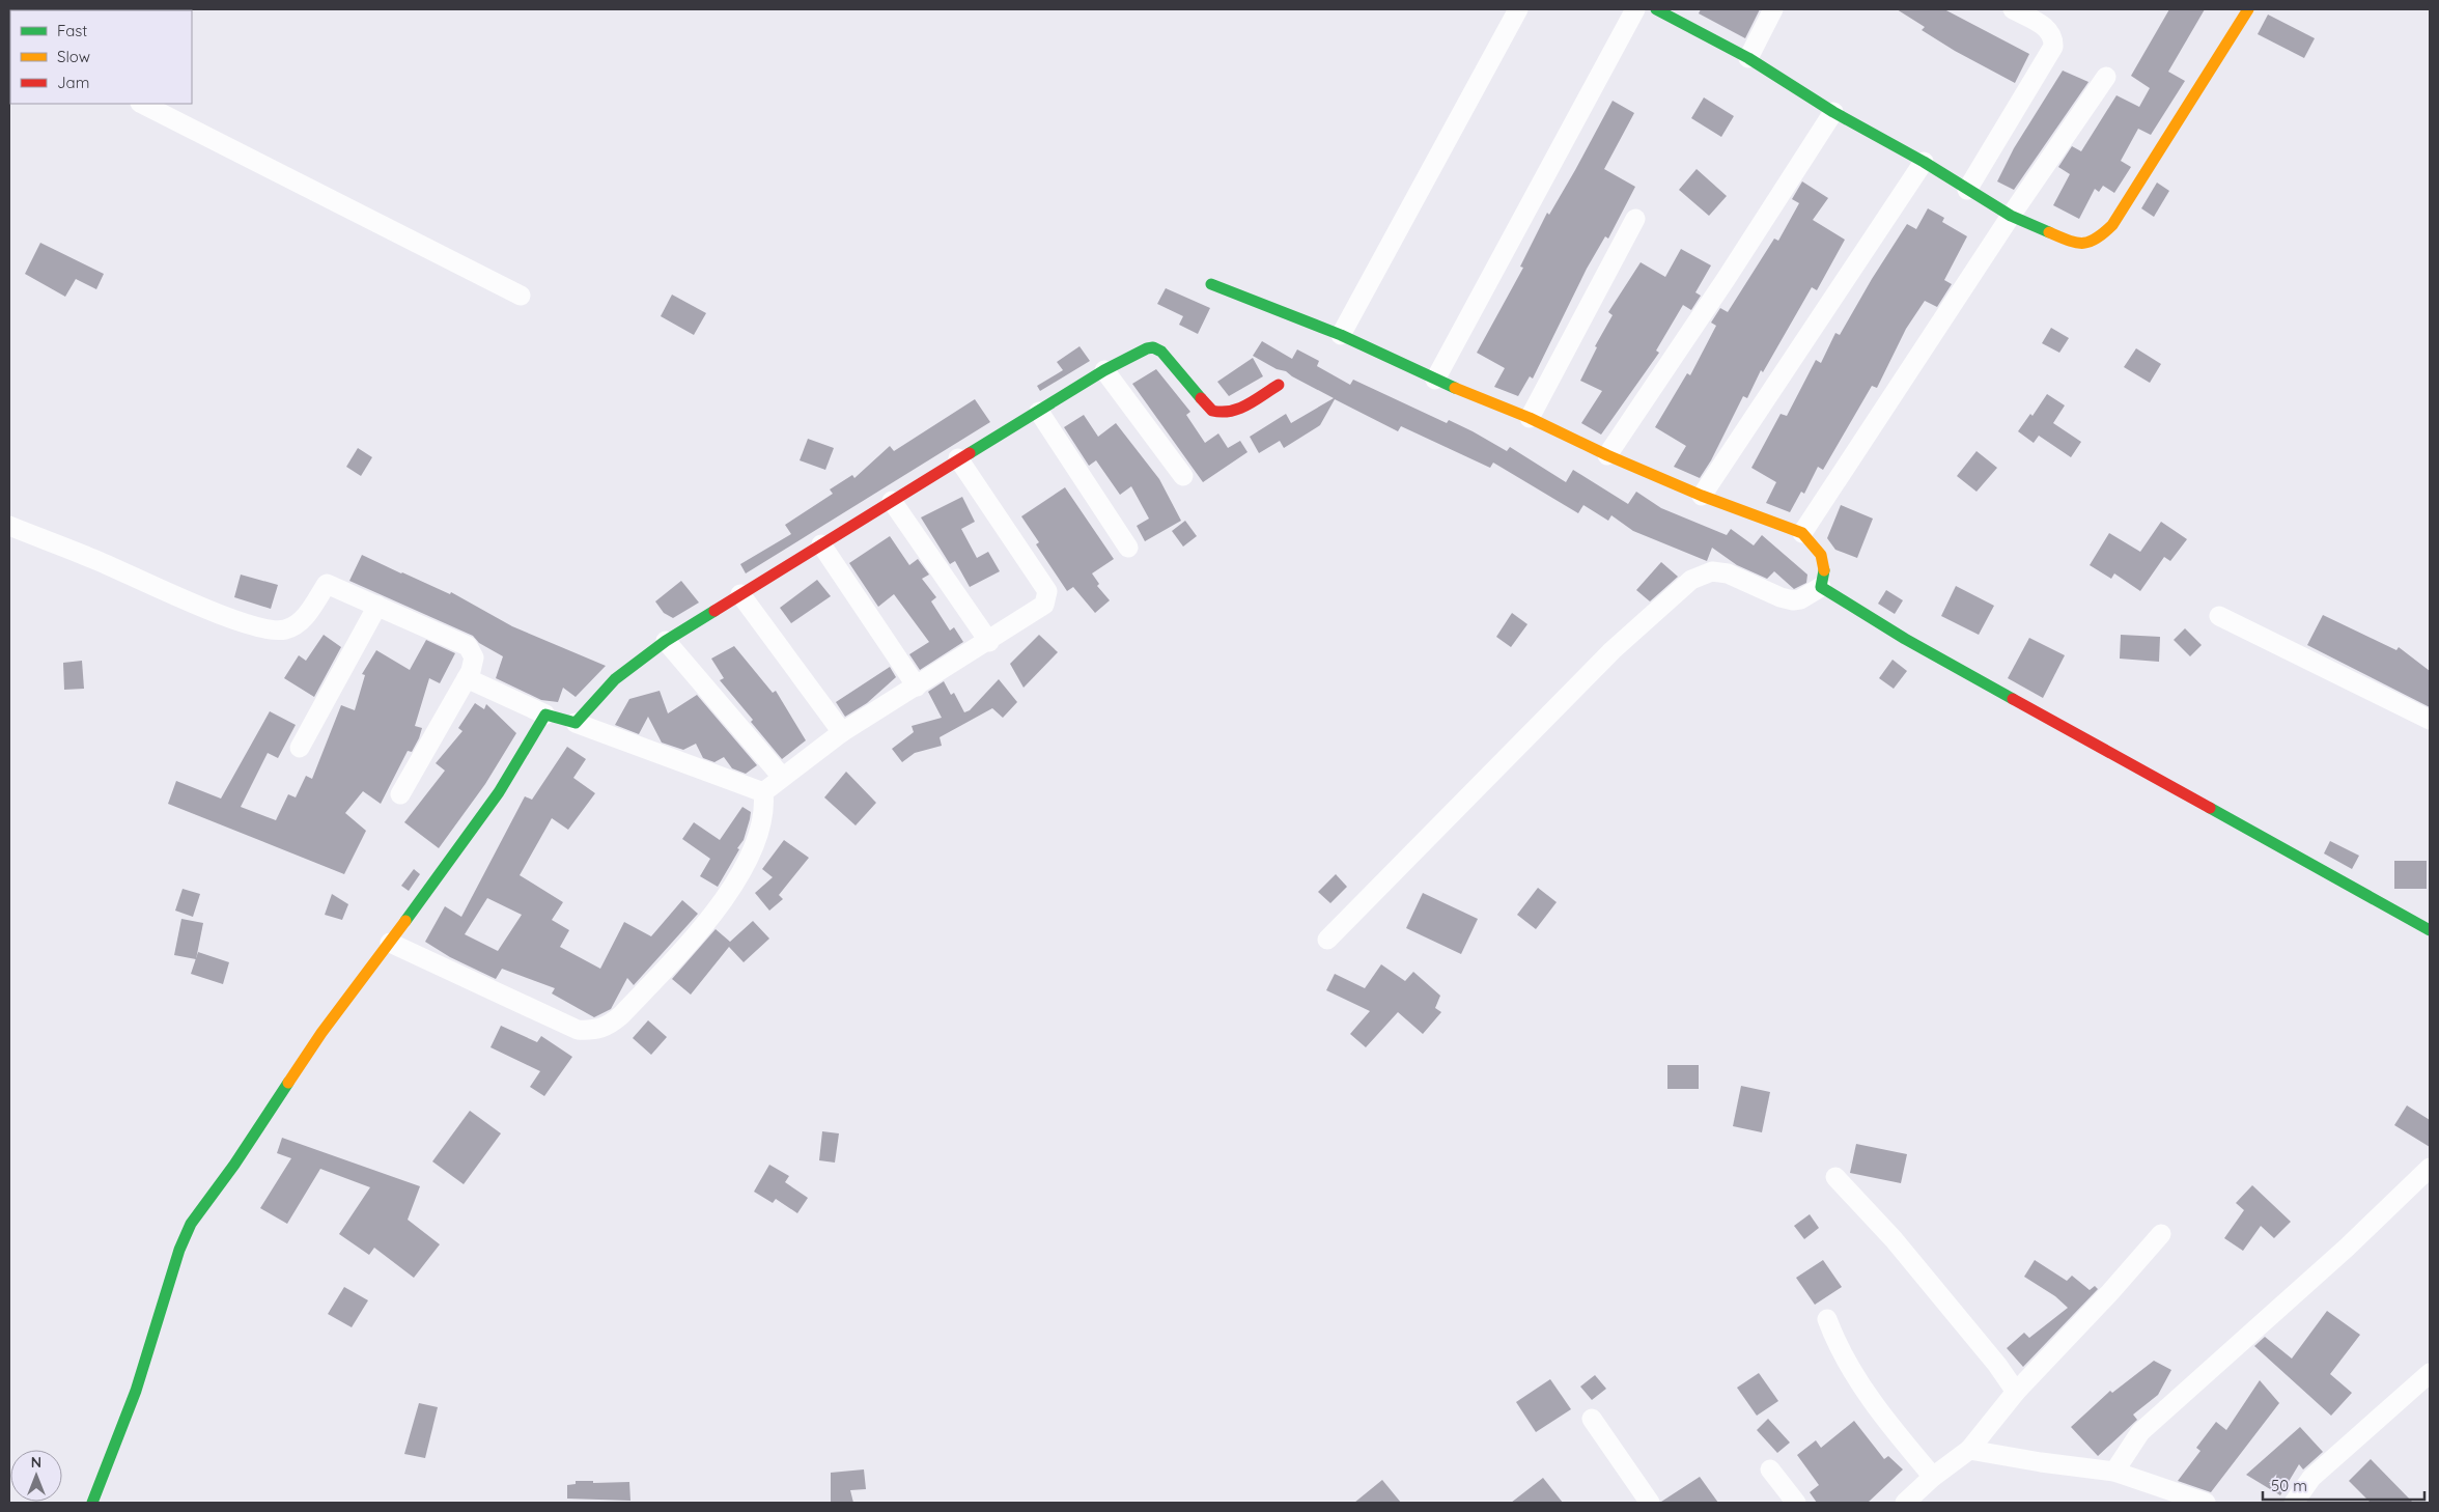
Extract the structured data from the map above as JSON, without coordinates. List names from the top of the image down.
{
  "legend": ["Fast", "Slow", "Jam"],
  "scale_bar": "50 m",
  "north": "top"
}
